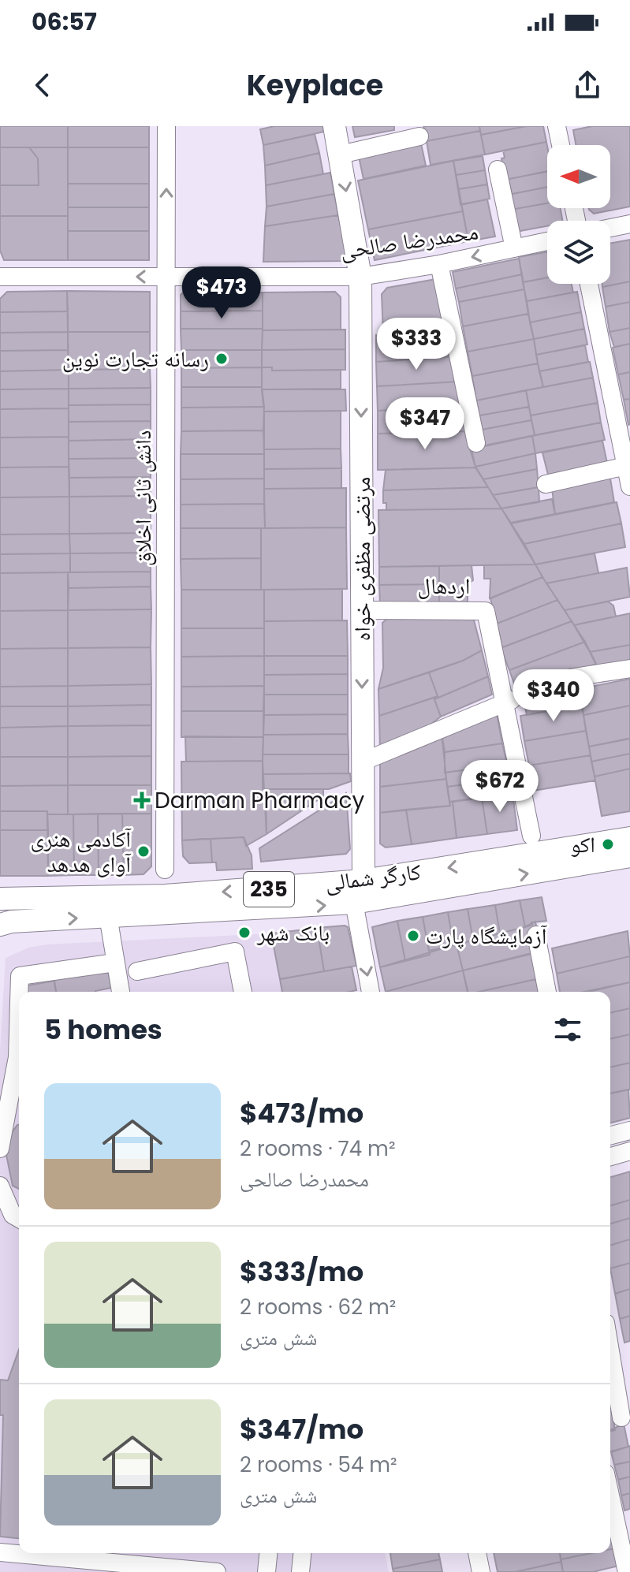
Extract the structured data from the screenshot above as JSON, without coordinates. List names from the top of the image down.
{
  "streets": {
    "main road": ["مرتضی مظفری خواه", "کارگر شمالی", "235"],
    "street": ["محمدرضا صالحی", "دانش ثانی اخلاق", "اردهال"]
  },
  "crossings": [
    ["محمدرضا صالحی", "دانش ثانی اخلاق"],
    ["محمدرضا صالحی", "مرتضی مظفری خواه"],
    ["مرتضی مظفری خواه", "اردهال"],
    ["مرتضی مظفری خواه", "کارگر شمالی"]
  ],
  "one_way": ["محمدرضا صالحی", "مرتضی مظفری خواه"],
  "places": {
    "other": [
      "رسانه تجارت نوین",
      "اکو",
      "آکادمی هنری آوای هدهد",
      "بانک شهر",
      "آزمایشگاه پارت"
    ],
    "health": ["Darman Pharmacy"]
  },
  "north": "left",
  "page": {
    "status": "06:57",
    "header": "Keyplace",
    "price": [
      "$473",
      "$333",
      "$347",
      "$340",
      "$672"
    ],
    "heading": "5 homes",
    "list": [
      {
        "name": "$473/mo",
        "note": "2 rooms · 74 m² · محمدرضا صالحی"
      },
      {
        "name": "$333/mo",
        "note": "2 rooms · 62 m² · شش متری"
      },
      {
        "name": "$347/mo",
        "note": "2 rooms · 54 m² · شش متری"
      }
    ]
  }
}
